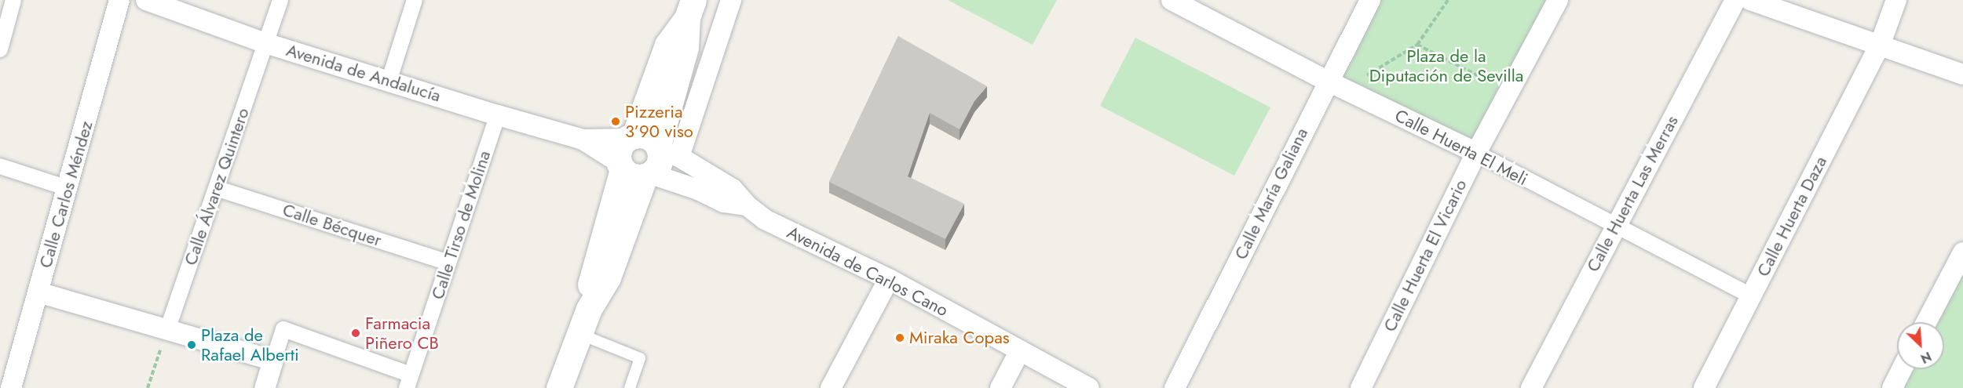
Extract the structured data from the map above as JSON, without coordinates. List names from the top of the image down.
{
  "streets": {
    "street": [
      "Avenida de Andalucía",
      "Calle Huerta El Meli",
      "Calle Álvarez Quintero",
      "Calle María Galiana",
      "Calle Huerta Las Merras",
      "Calle Carlos Méndez",
      "Calle Huerta Daza",
      "Calle Bécquer",
      "Calle Tirso de Molina",
      "Calle Huerta El Vicario",
      "Avenida de Carlos Cano"
    ]
  },
  "crossings": [
    ["Avenida de Andalucía", "Calle Álvarez Quintero"],
    ["Avenida de Andalucía", "Calle Tirso de Molina"],
    ["Avenida de Andalucía", "Avenida de Carlos Cano"],
    ["Calle Huerta El Meli", "Calle María Galiana"],
    ["Calle Huerta El Meli", "Calle Huerta Las Merras"],
    ["Calle Huerta El Meli", "Calle Huerta Daza"],
    ["Calle Huerta El Meli", "Calle Huerta El Vicario"],
    ["Calle Álvarez Quintero", "Calle Bécquer"],
    ["Calle Bécquer", "Calle Tirso de Molina"]
  ],
  "parks": ["Plaza de la Diputación de Sevilla"],
  "places": [
    "Pizzeria 3’90 viso",
    "Farmacia Piñero CB",
    "Miraka Copas",
    "Plaza de Rafael Alberti"
  ],
  "north": "bottom right"
}
